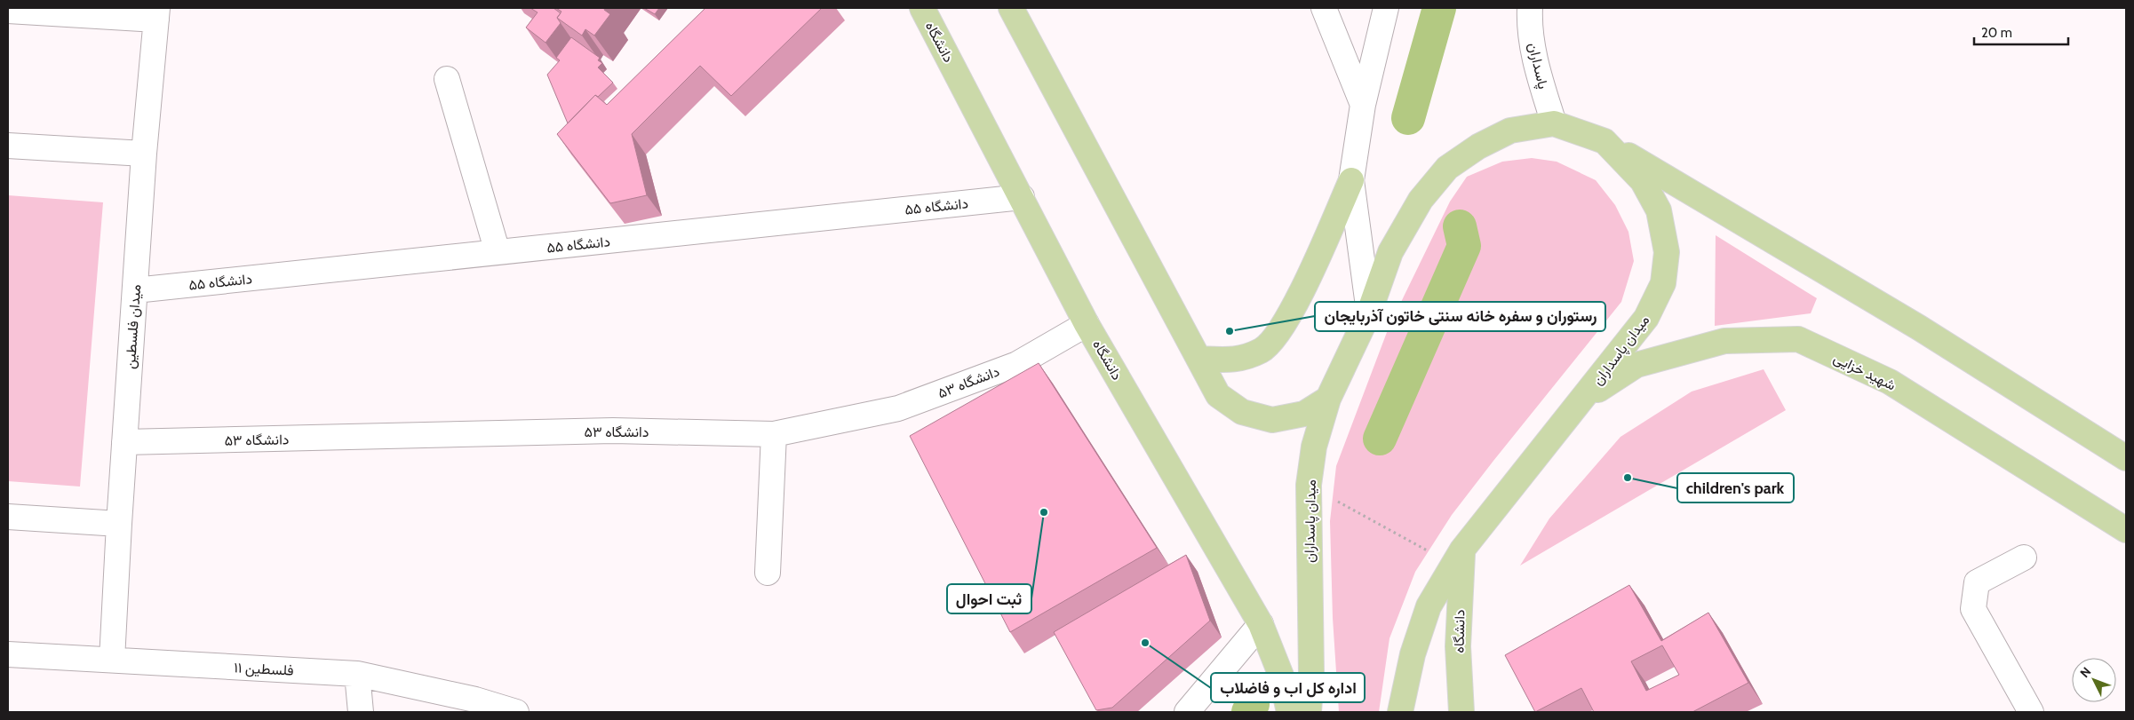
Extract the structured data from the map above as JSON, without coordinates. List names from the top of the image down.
{
  "streets": {
    "main road": ["دانشگاه", "میدان پاسداران", "شهید خزایی"],
    "street": [
      "پاسداران",
      "دانشگاه ۵۵",
      "میدان فلسطین",
      "دانشگاه ۵۳",
      "فلسطین ۱۱"
    ]
  },
  "crossings": [
    ["دانشگاه", "دانشگاه ۵۵"],
    ["دانشگاه", "میدان پاسداران"],
    ["دانشگاه", "دانشگاه ۵۳"],
    ["پاسداران", "میدان پاسداران"],
    ["دانشگاه ۵۵", "میدان فلسطین"],
    ["میدان فلسطین", "دانشگاه ۵۳"],
    ["میدان فلسطین", "فلسطین ۱۱"],
    ["میدان پاسداران", "شهید خزایی"]
  ],
  "places": [
    "رستوران و سفره خانه سنتی خاتون آذربایجان",
    "children's park",
    "ثبت احوال",
    "اداره کل اب و فاضلاب"
  ],
  "scale_bar": "20 m",
  "north": "top left"
}
